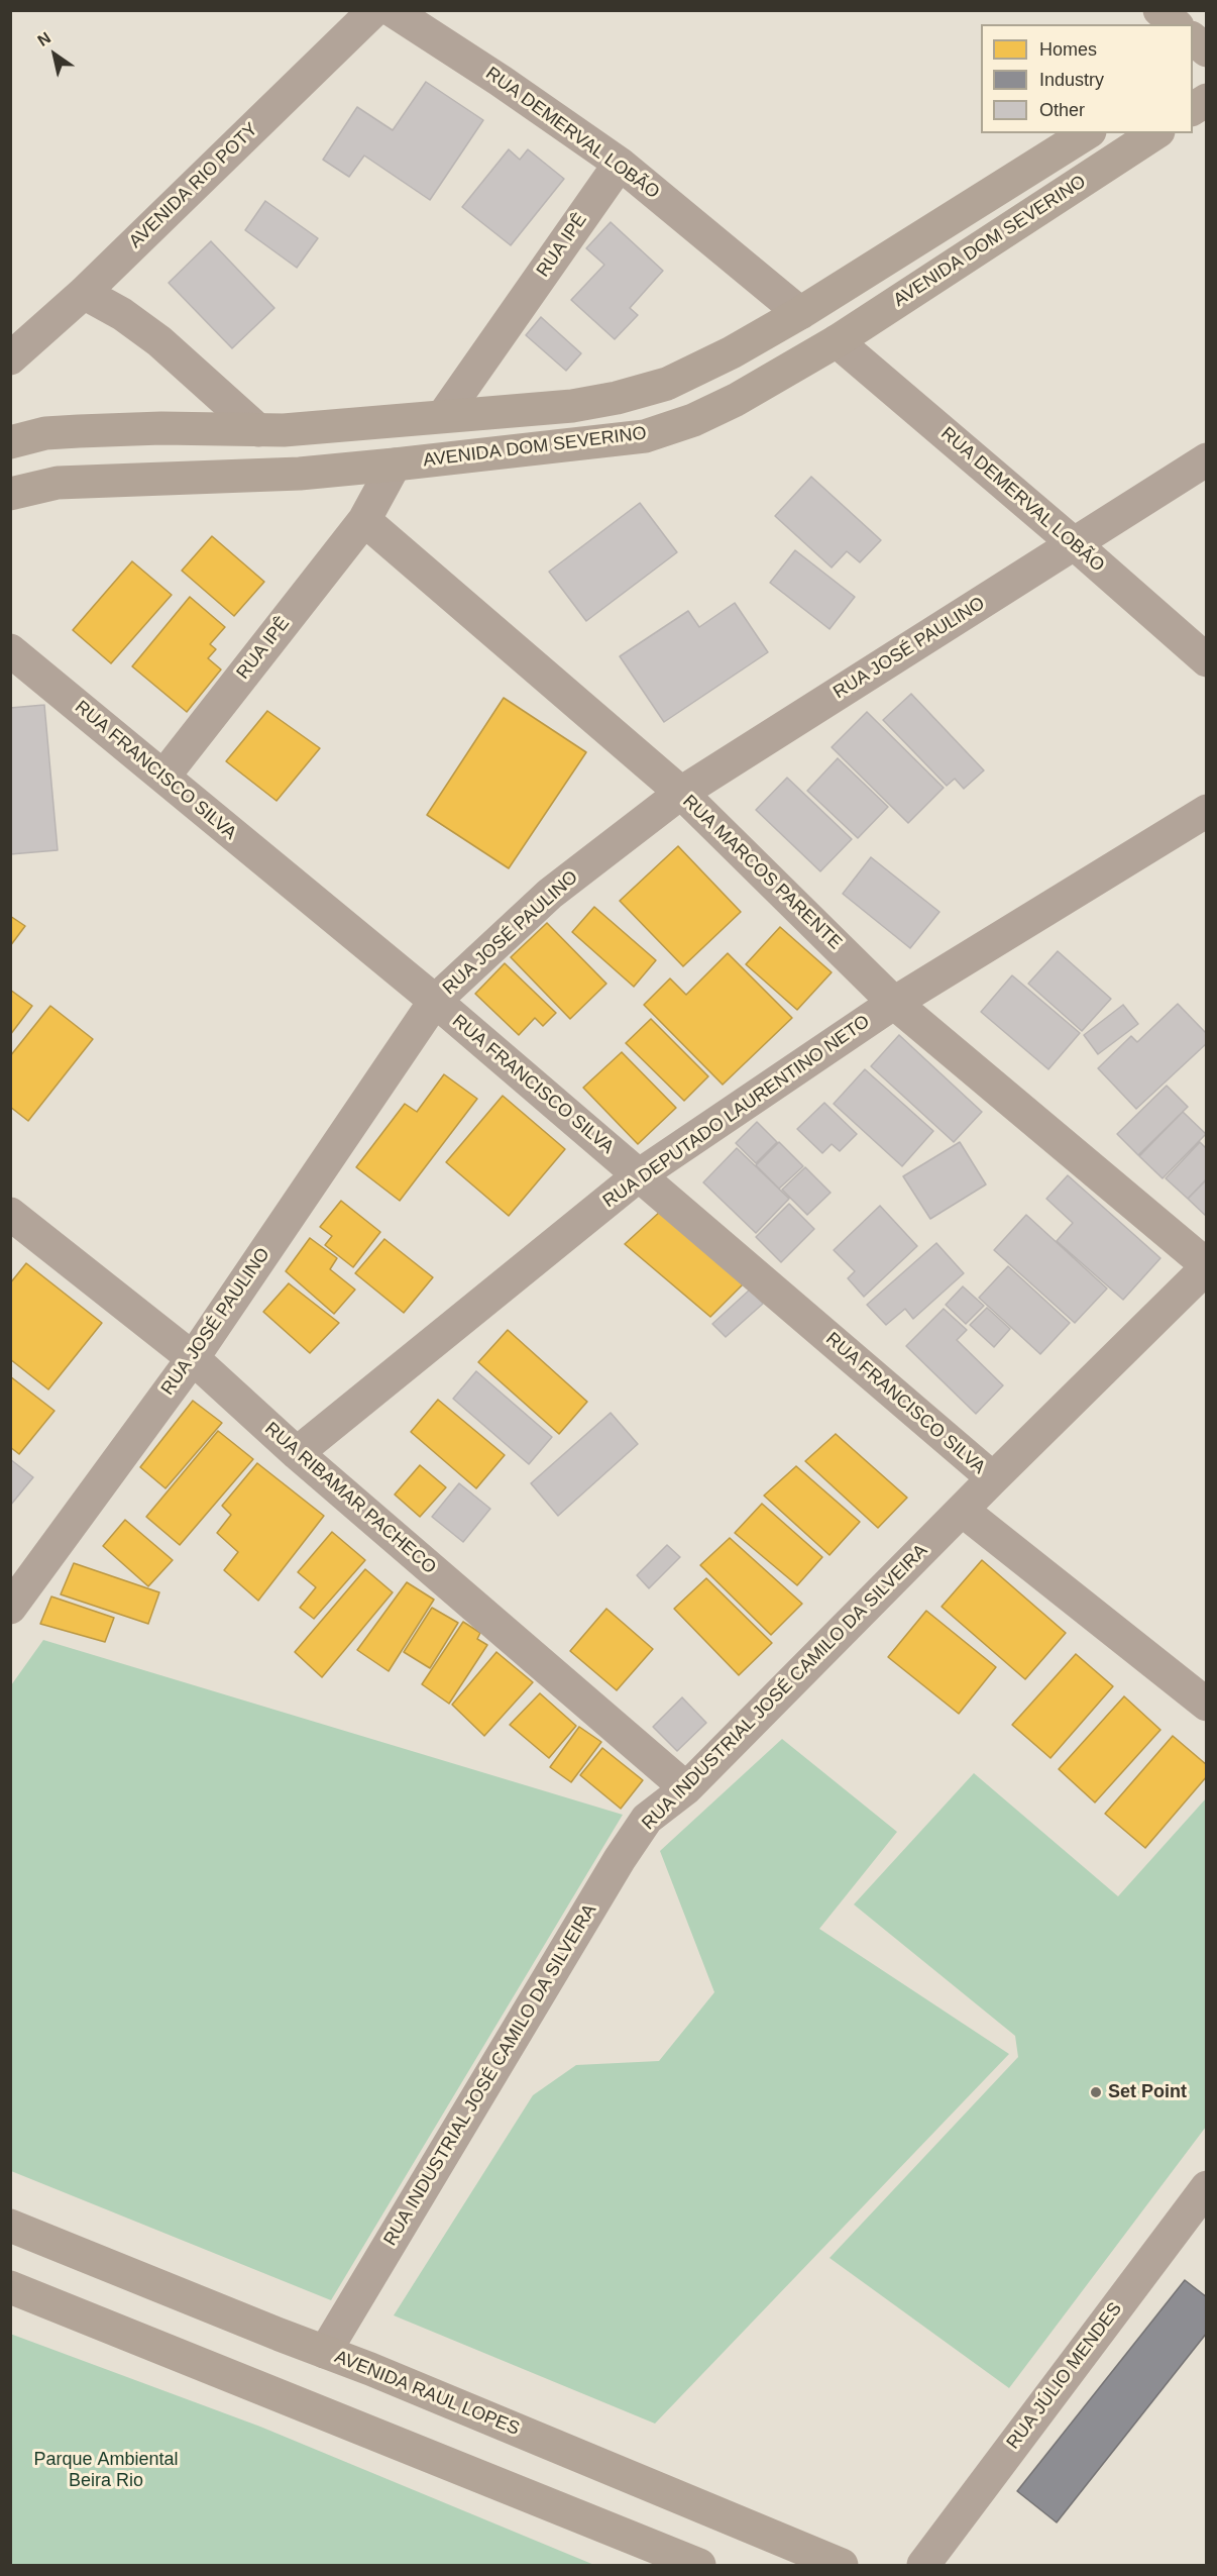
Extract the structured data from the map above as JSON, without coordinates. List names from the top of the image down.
{
  "streets": {
    "main road": ["AVENIDA DOM SEVERINO", "AVENIDA RAUL LOPES"],
    "street": [
      "RUA DEMERVAL LOBÃO",
      "AVENIDA RIO POTY",
      "RUA IPÊ",
      "RUA JOSÉ PAULINO",
      "RUA FRANCISCO SILVA",
      "RUA MARCOS PARENTE",
      "RUA DEPUTADO LAURENTINO NETO",
      "RUA RIBAMAR PACHECO",
      "RUA INDUSTRIAL JOSÉ CAMILO DA SILVEIRA",
      "RUA JÚLIO MENDES"
    ]
  },
  "crossings": [
    ["RUA DEMERVAL LOBÃO", "AVENIDA DOM SEVERINO"],
    ["RUA DEMERVAL LOBÃO", "RUA IPÊ"],
    ["RUA DEMERVAL LOBÃO", "RUA JOSÉ PAULINO"],
    ["AVENIDA DOM SEVERINO", "RUA IPÊ"],
    ["RUA IPÊ", "RUA FRANCISCO SILVA"],
    ["RUA IPÊ", "RUA MARCOS PARENTE"],
    ["RUA JOSÉ PAULINO", "RUA FRANCISCO SILVA"],
    ["RUA JOSÉ PAULINO", "RUA MARCOS PARENTE"],
    ["RUA JOSÉ PAULINO", "RUA RIBAMAR PACHECO"],
    ["RUA FRANCISCO SILVA", "RUA DEPUTADO LAURENTINO NETO"],
    ["RUA FRANCISCO SILVA", "RUA INDUSTRIAL JOSÉ CAMILO DA SILVEIRA"],
    ["RUA MARCOS PARENTE", "RUA DEPUTADO LAURENTINO NETO"],
    ["RUA MARCOS PARENTE", "RUA INDUSTRIAL JOSÉ CAMILO DA SILVEIRA"],
    ["RUA DEPUTADO LAURENTINO NETO", "RUA RIBAMAR PACHECO"],
    ["RUA RIBAMAR PACHECO", "RUA INDUSTRIAL JOSÉ CAMILO DA SILVEIRA"],
    ["RUA INDUSTRIAL JOSÉ CAMILO DA SILVEIRA", "AVENIDA RAUL LOPES"]
  ],
  "parks": ["Parque Ambiental Beira Rio"],
  "places": ["Set Point"],
  "legend": ["Homes", "Industry", "Other"],
  "north": "top left"
}
